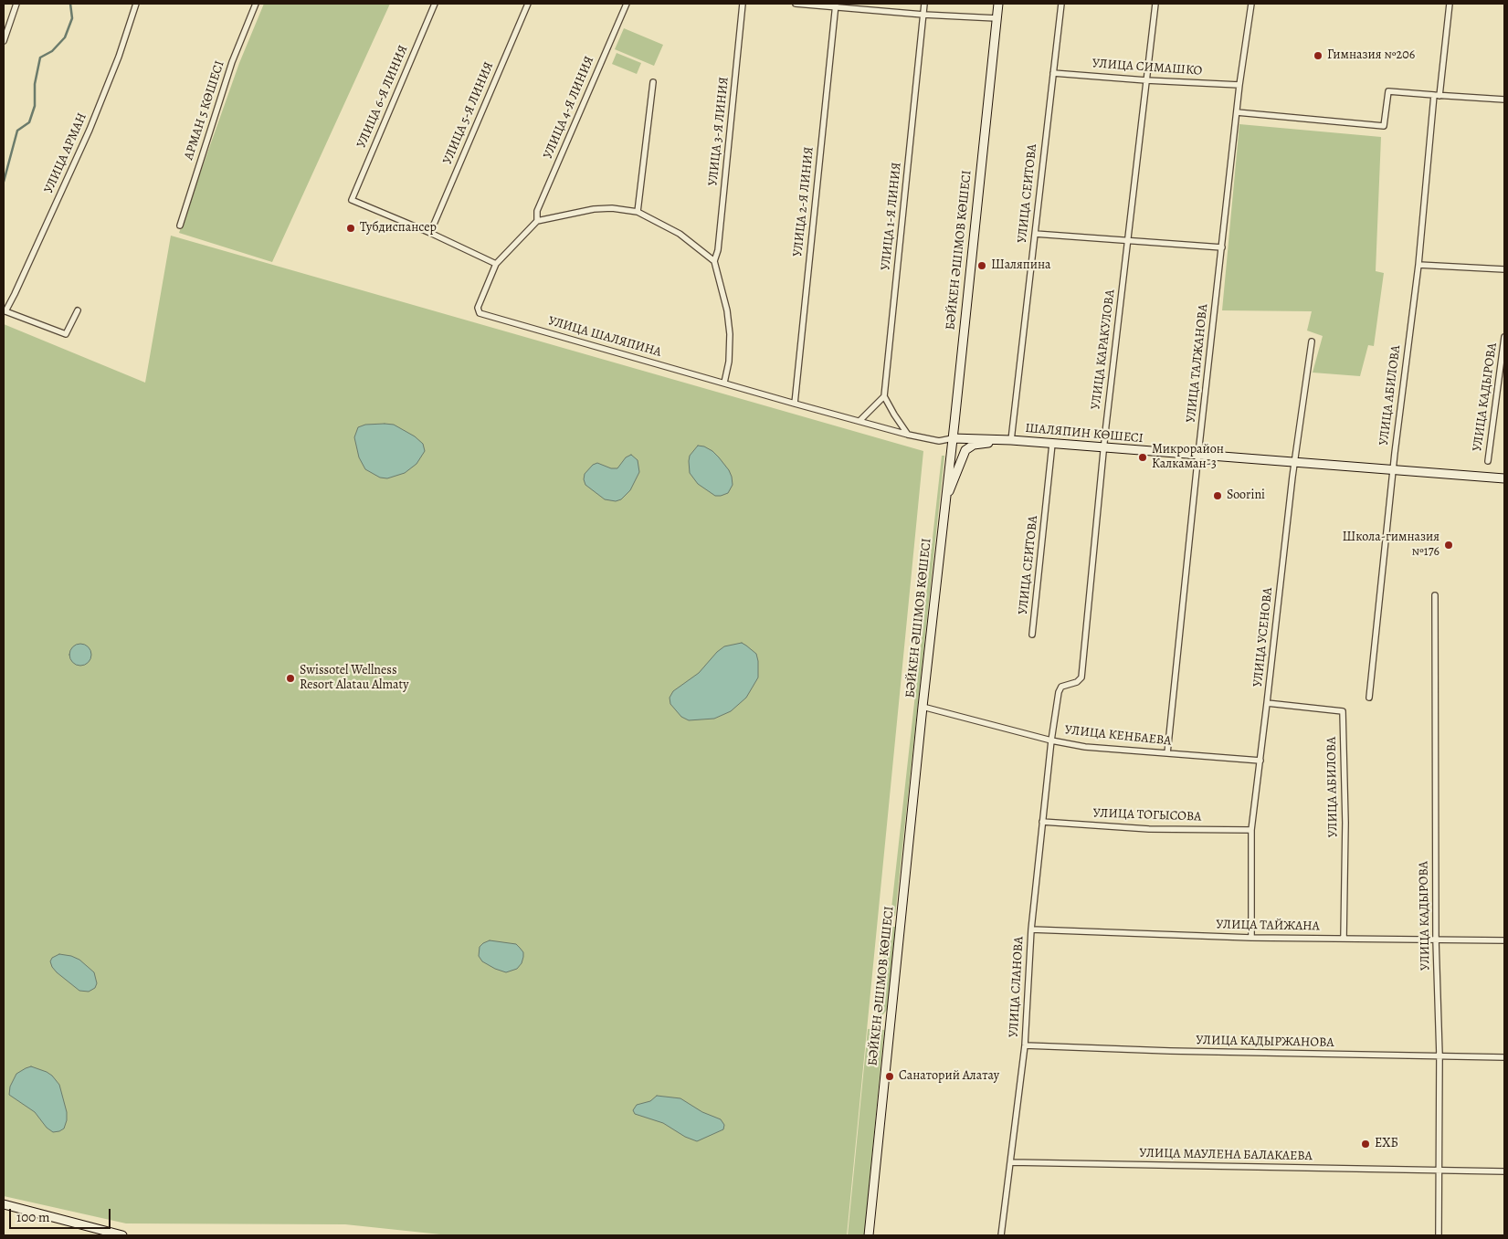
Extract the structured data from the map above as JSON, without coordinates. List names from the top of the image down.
{
  "streets": {
    "main road": ["БӘЙКЕН ӘШІМОВ КӨШЕСІ", "ШАЛЯПИН КӨШЕСІ"],
    "street": [
      "УЛИЦА СИМАШКО",
      "УЛИЦА 6-Я ЛИНИЯ",
      "УЛИЦА 4-Я ЛИНИЯ",
      "АРМАН 5 КӨШЕСІ",
      "УЛИЦА 5-Я ЛИНИЯ",
      "УЛИЦА 3-Я ЛИНИЯ",
      "УЛИЦА АРМАН",
      "УЛИЦА СЕИТОВА",
      "УЛИЦА 2-Я ЛИНИЯ",
      "УЛИЦА 1-Я ЛИНИЯ",
      "УЛИЦА ШАЛЯПИНА",
      "УЛИЦА КАРАКУЛОВА",
      "УЛИЦА ТАЛЖАНОВА",
      "УЛИЦА АБИЛОВА",
      "УЛИЦА КАДЫРОВА",
      "УЛИЦА УСЕНОВА",
      "УЛИЦА КЕНБАЕВА",
      "УЛИЦА ТОГЫСОВА",
      "УЛИЦА ТАЙЖАНА",
      "УЛИЦА СЛАНОВА",
      "УЛИЦА КАДЫРЖАНОВА",
      "УЛИЦА МАУЛЕНА БАЛАКАЕВА"
    ]
  },
  "crossings": [
    ["УЛИЦА СИМАШКО", "УЛИЦА СЕИТОВА"],
    ["УЛИЦА СИМАШКО", "УЛИЦА КАРАКУЛОВА"],
    ["УЛИЦА СИМАШКО", "УЛИЦА ТАЛЖАНОВА"],
    ["УЛИЦА 6-Я ЛИНИЯ", "УЛИЦА 5-Я ЛИНИЯ"],
    ["УЛИЦА СЕИТОВА", "ШАЛЯПИН КӨШЕСІ"],
    ["УЛИЦА 2-Я ЛИНИЯ", "ШАЛЯПИН КӨШЕСІ"],
    ["БӘЙКЕН ӘШІМОВ КӨШЕСІ", "ШАЛЯПИН КӨШЕСІ"],
    ["БӘЙКЕН ӘШІМОВ КӨШЕСІ", "УЛИЦА КЕНБАЕВА"],
    ["УЛИЦА ШАЛЯПИНА", "ШАЛЯПИН КӨШЕСІ"],
    ["УЛИЦА КАРАКУЛОВА", "ШАЛЯПИН КӨШЕСІ"],
    ["УЛИЦА КАРАКУЛОВА", "УЛИЦА КЕНБАЕВА"],
    ["УЛИЦА КАРАКУЛОВА", "УЛИЦА СЛАНОВА"],
    ["УЛИЦА ТАЛЖАНОВА", "ШАЛЯПИН КӨШЕСІ"],
    ["УЛИЦА ТАЛЖАНОВА", "УЛИЦА КЕНБАЕВА"],
    ["УЛИЦА АБИЛОВА", "ШАЛЯПИН КӨШЕСІ"],
    ["УЛИЦА АБИЛОВА", "УЛИЦА УСЕНОВА"],
    ["УЛИЦА АБИЛОВА", "УЛИЦА ТАЙЖАНА"],
    ["УЛИЦА КАДЫРОВА", "УЛИЦА ТАЙЖАНА"],
    ["УЛИЦА КАДЫРОВА", "УЛИЦА КАДЫРЖАНОВА"],
    ["УЛИЦА КАДЫРОВА", "УЛИЦА МАУЛЕНА БАЛАКАЕВА"],
    ["ШАЛЯПИН КӨШЕСІ", "УЛИЦА УСЕНОВА"],
    ["УЛИЦА УСЕНОВА", "УЛИЦА КЕНБАЕВА"],
    ["УЛИЦА УСЕНОВА", "УЛИЦА ТОГЫСОВА"],
    ["УЛИЦА УСЕНОВА", "УЛИЦА ТАЙЖАНА"],
    ["УЛИЦА КЕНБАЕВА", "УЛИЦА СЛАНОВА"],
    ["УЛИЦА ТОГЫСОВА", "УЛИЦА СЛАНОВА"],
    ["УЛИЦА ТАЙЖАНА", "УЛИЦА СЛАНОВА"],
    ["УЛИЦА СЛАНОВА", "УЛИЦА КАДЫРЖАНОВА"],
    ["УЛИЦА СЛАНОВА", "УЛИЦА МАУЛЕНА БАЛАКАЕВА"]
  ],
  "places": [
    "Гимназия №206",
    "Тубдиспансер",
    "Шаляпина",
    "Микрорайон Калкаман-3",
    "Soorini",
    "Школа-гимназия №176",
    "Swissotel Wellness Resort Alatau Almaty",
    "Санаторий Алатау",
    "ЕХБ"
  ],
  "scale_bar": "100 m"
}
